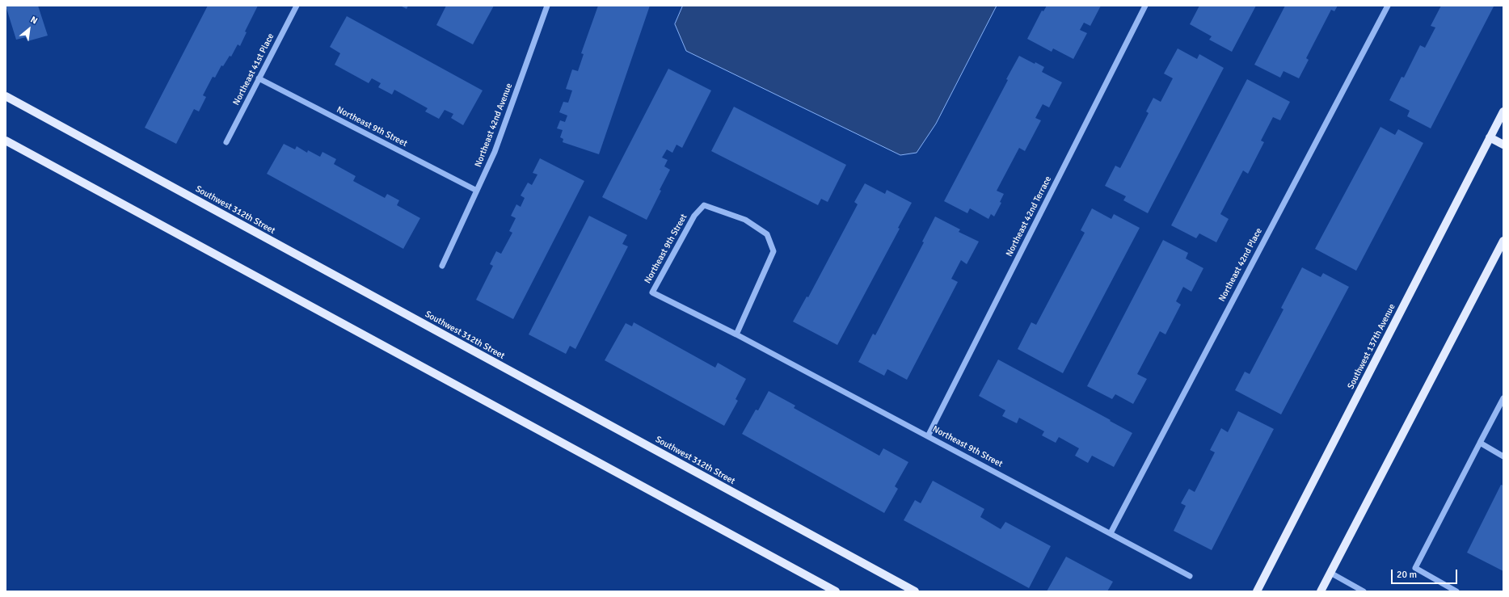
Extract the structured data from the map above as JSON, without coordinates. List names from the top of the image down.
{
  "streets": {
    "main road": ["Southwest 312th Street", "Southwest 137th Avenue"],
    "street": [
      "Northeast 41st Place",
      "Northeast 42nd Avenue",
      "Northeast 9th Street",
      "Northeast 42nd Terrace",
      "Northeast 42nd Place"
    ]
  },
  "crossings": [
    ["Northeast 41st Place", "Northeast 9th Street"],
    ["Northeast 42nd Avenue", "Northeast 9th Street"],
    ["Northeast 9th Street", "Northeast 42nd Terrace"],
    ["Northeast 9th Street", "Northeast 42nd Place"]
  ],
  "scale_bar": "20 m",
  "north": "top right"
}
